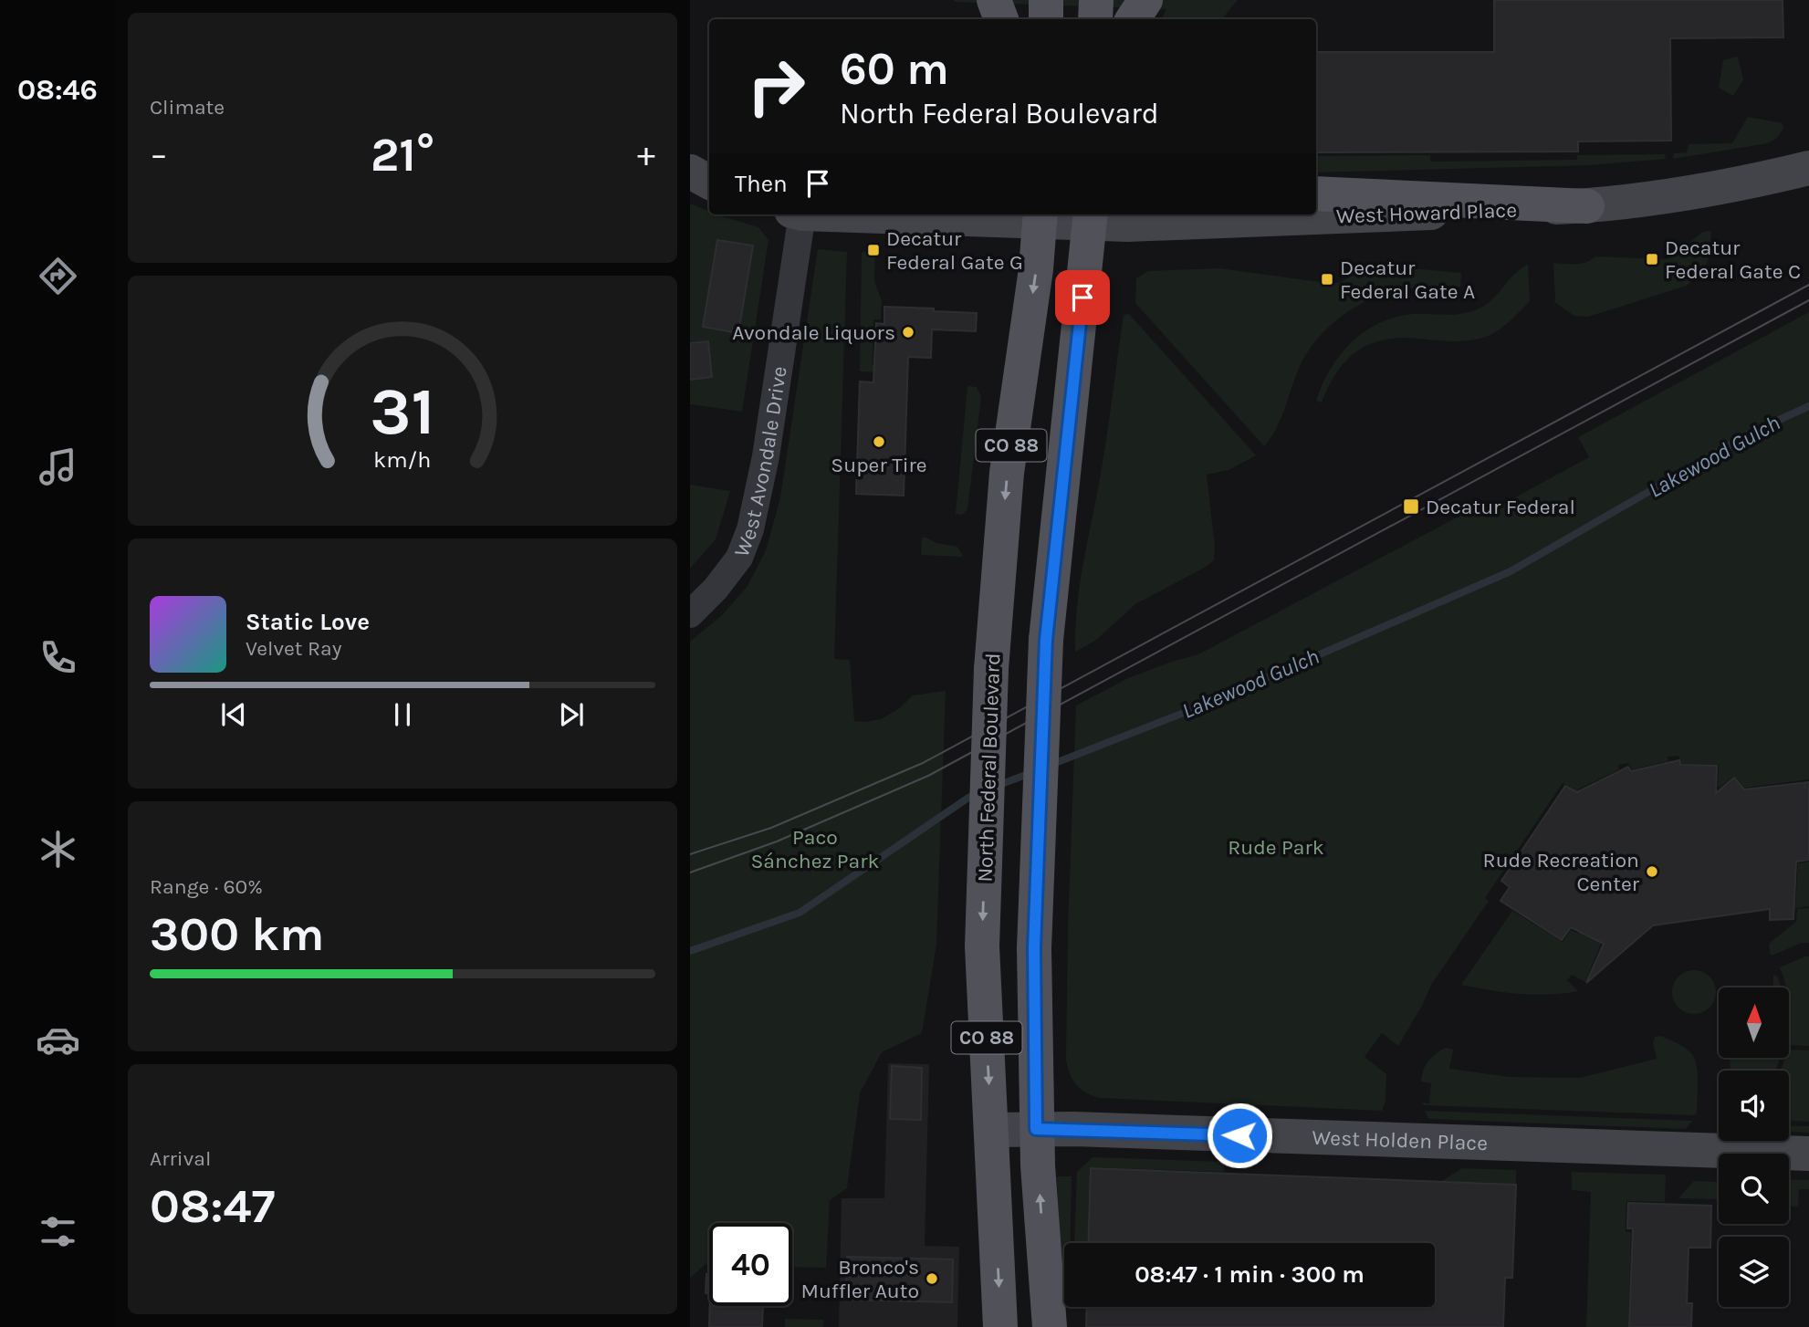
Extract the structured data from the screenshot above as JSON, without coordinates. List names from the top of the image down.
{
  "streets": {
    "main road": ["CO 88", "North Federal Boulevard"],
    "street": ["West Howard Place", "West Avondale Drive", "West Holden Place"]
  },
  "crossings": [
    ["West Howard Place", "CO 88"],
    ["West Howard Place", "North Federal Boulevard"],
    ["CO 88", "West Holden Place"],
    ["North Federal Boulevard", "West Holden Place"]
  ],
  "water": ["Lakewood Gulch"],
  "parks": ["Paco Sánchez Park", "Rude Park"],
  "places": {
    "transit": [
      "Decatur Federal Gate G",
      "Decatur Federal Gate C",
      "Decatur Federal Gate A",
      "Decatur Federal"
    ],
    "other": [
      "Avondale Liquors",
      "Super Tire",
      "Rude Recreation Center",
      "Bronco's Muffler Auto"
    ]
  },
  "north": "top",
  "page": {
    "tabs": "08:46",
    "tile": [
      "Climate",
      ["Range · 60%", "300 km"],
      ["Arrival", "08:47"]
    ],
    "turn": ["60 m", "North Federal Boulevard"],
    "heat": ["−", "21°", "+"],
    "then": "Then",
    "song": ["Static Love", "Velvet Ray"],
    "limit": "40",
    "trip": "08:47 · 1 min · 300 m",
    "gauge": ["31", "km/h"]
  }
}
